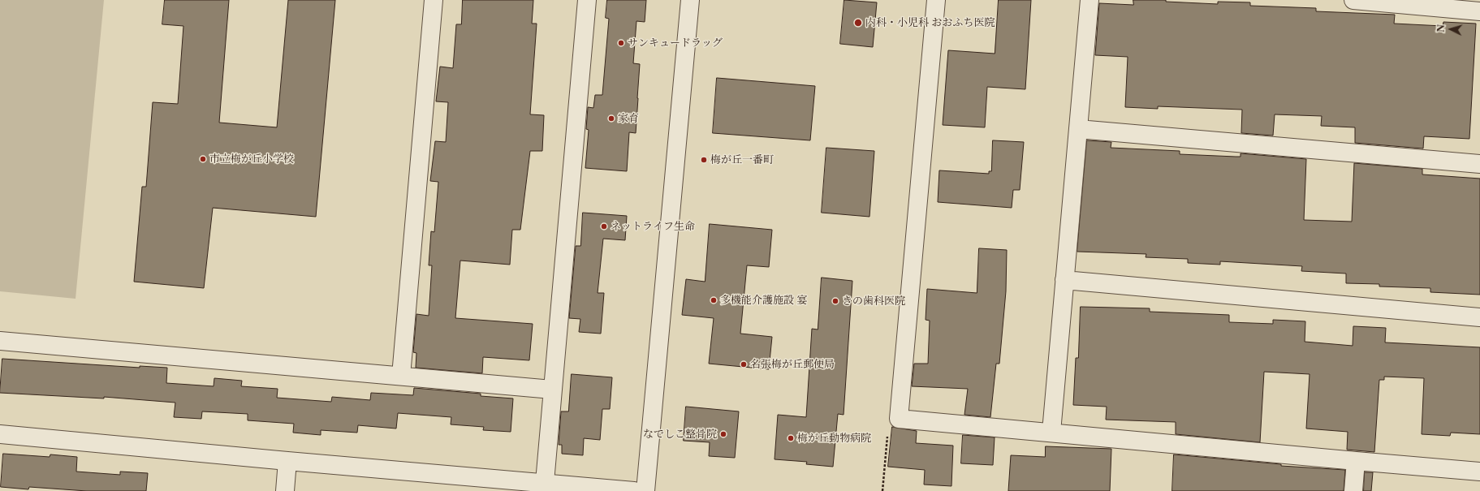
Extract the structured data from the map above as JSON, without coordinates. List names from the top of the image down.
{
  "places": [
    "内科・小児科 おおふち医院",
    "サンキュードラッグ",
    "家育",
    "市立梅が丘小学校",
    "梅が丘一番町",
    "ネットライフ生命",
    "多機能介護施設 宴",
    "きの歯科医院",
    "名張梅が丘郵便局",
    "なでしこ整骨院",
    "梅が丘動物病院"
  ],
  "north": "left"
}
